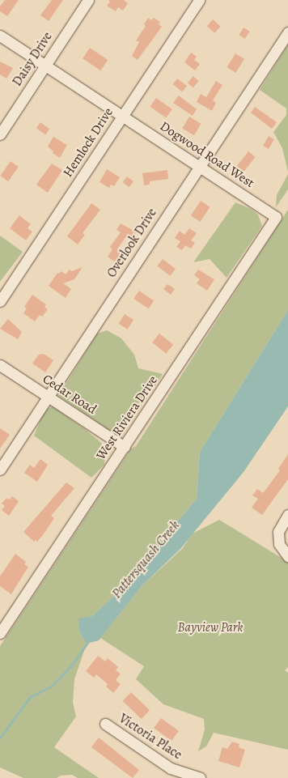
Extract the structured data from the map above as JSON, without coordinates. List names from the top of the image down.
{
  "streets": {
    "street": [
      "Daisy Drive",
      "Hemlock Drive",
      "Dogwood Road West",
      "Overlook Drive",
      "Cedar Road",
      "West Riviera Drive",
      "Victoria Place"
    ]
  },
  "crossings": [
    ["Daisy Drive", "Dogwood Road West"],
    ["Hemlock Drive", "Dogwood Road West"],
    ["Dogwood Road West", "Overlook Drive"],
    ["Dogwood Road West", "West Riviera Drive"],
    ["Overlook Drive", "Cedar Road"],
    ["Cedar Road", "West Riviera Drive"]
  ],
  "water": ["Pattersquash Creek"],
  "parks": ["Bayview Park"]
}
